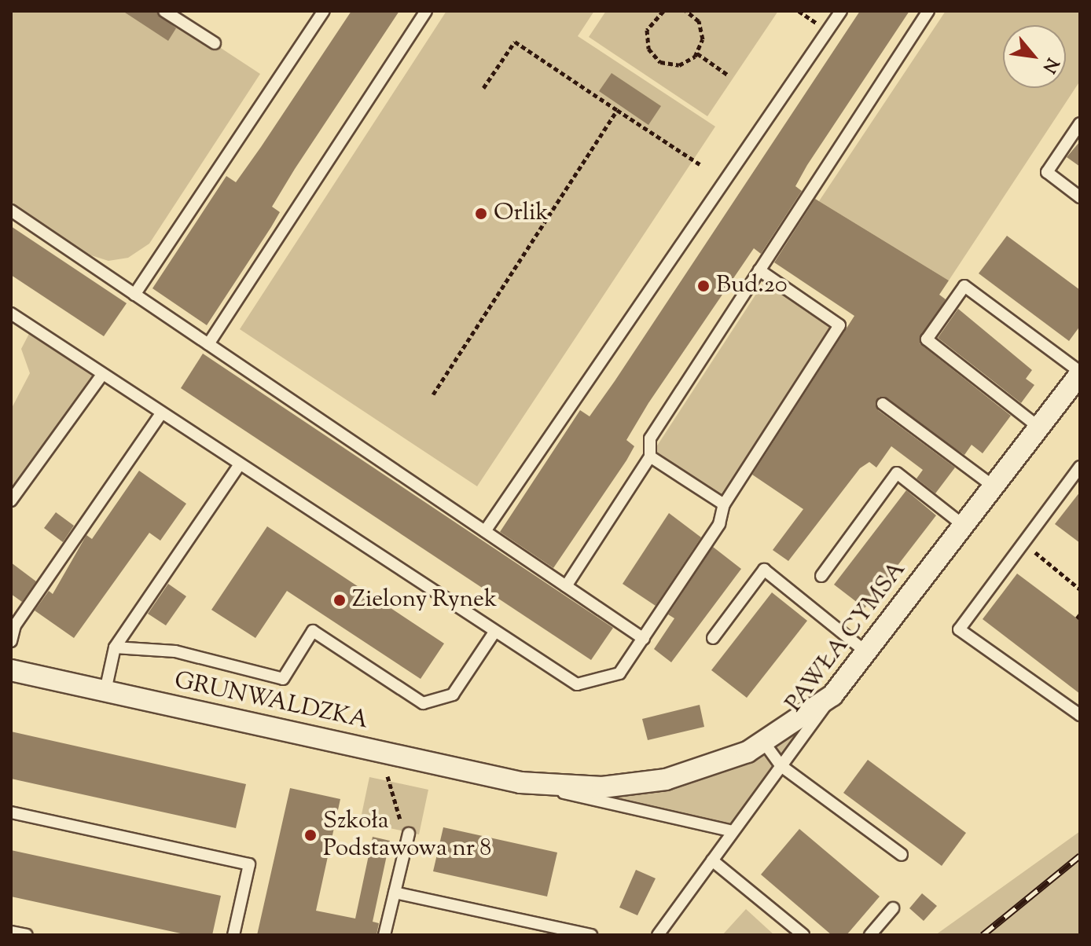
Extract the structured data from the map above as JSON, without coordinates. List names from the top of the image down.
{
  "streets": {
    "street": ["PAWŁA CYMSA", "GRUNWALDZKA"]
  },
  "crossings": [
    ["PAWŁA CYMSA", "GRUNWALDZKA"]
  ],
  "places": [
    "Orlik",
    "Bud.20",
    "Zielony Rynek",
    "Szkoła Podstawowa nr 8"
  ],
  "north": "bottom right"
}
